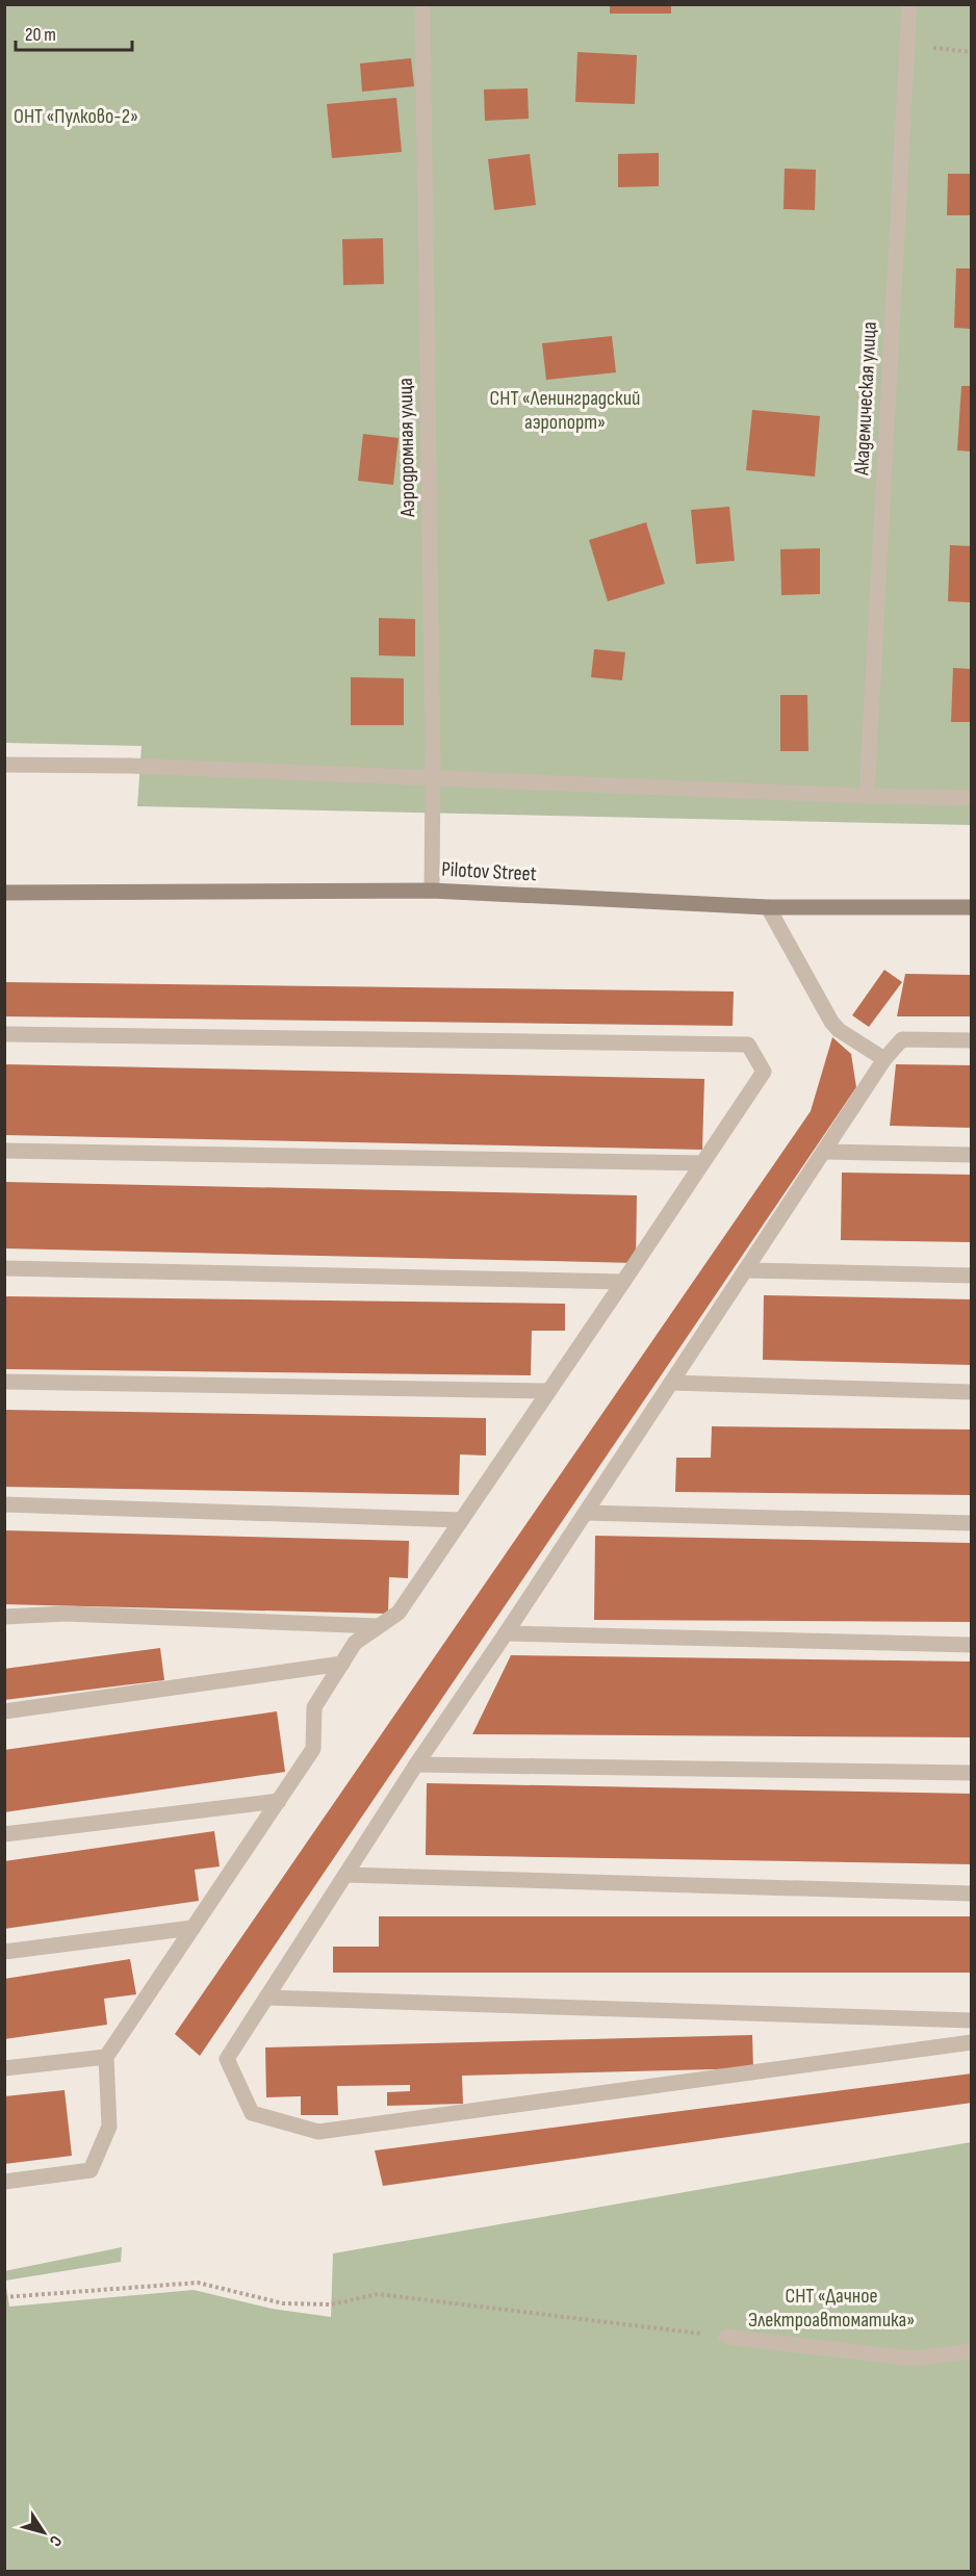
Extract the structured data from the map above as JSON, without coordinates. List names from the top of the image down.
{
  "streets": {
    "street": ["Pilotov Street"],
    "lane": ["Академическая улица", "Аэродромная улица"]
  },
  "crossings": [
    ["Аэродромная улица", "Pilotov Street"]
  ],
  "parks": ["ОНТ «Пулково-2»", "СНТ «Ленинградский аэропорт»", "СНТ «Дачное Электроавтоматика»"],
  "scale_bar": "20 m",
  "north": "bottom right"
}
